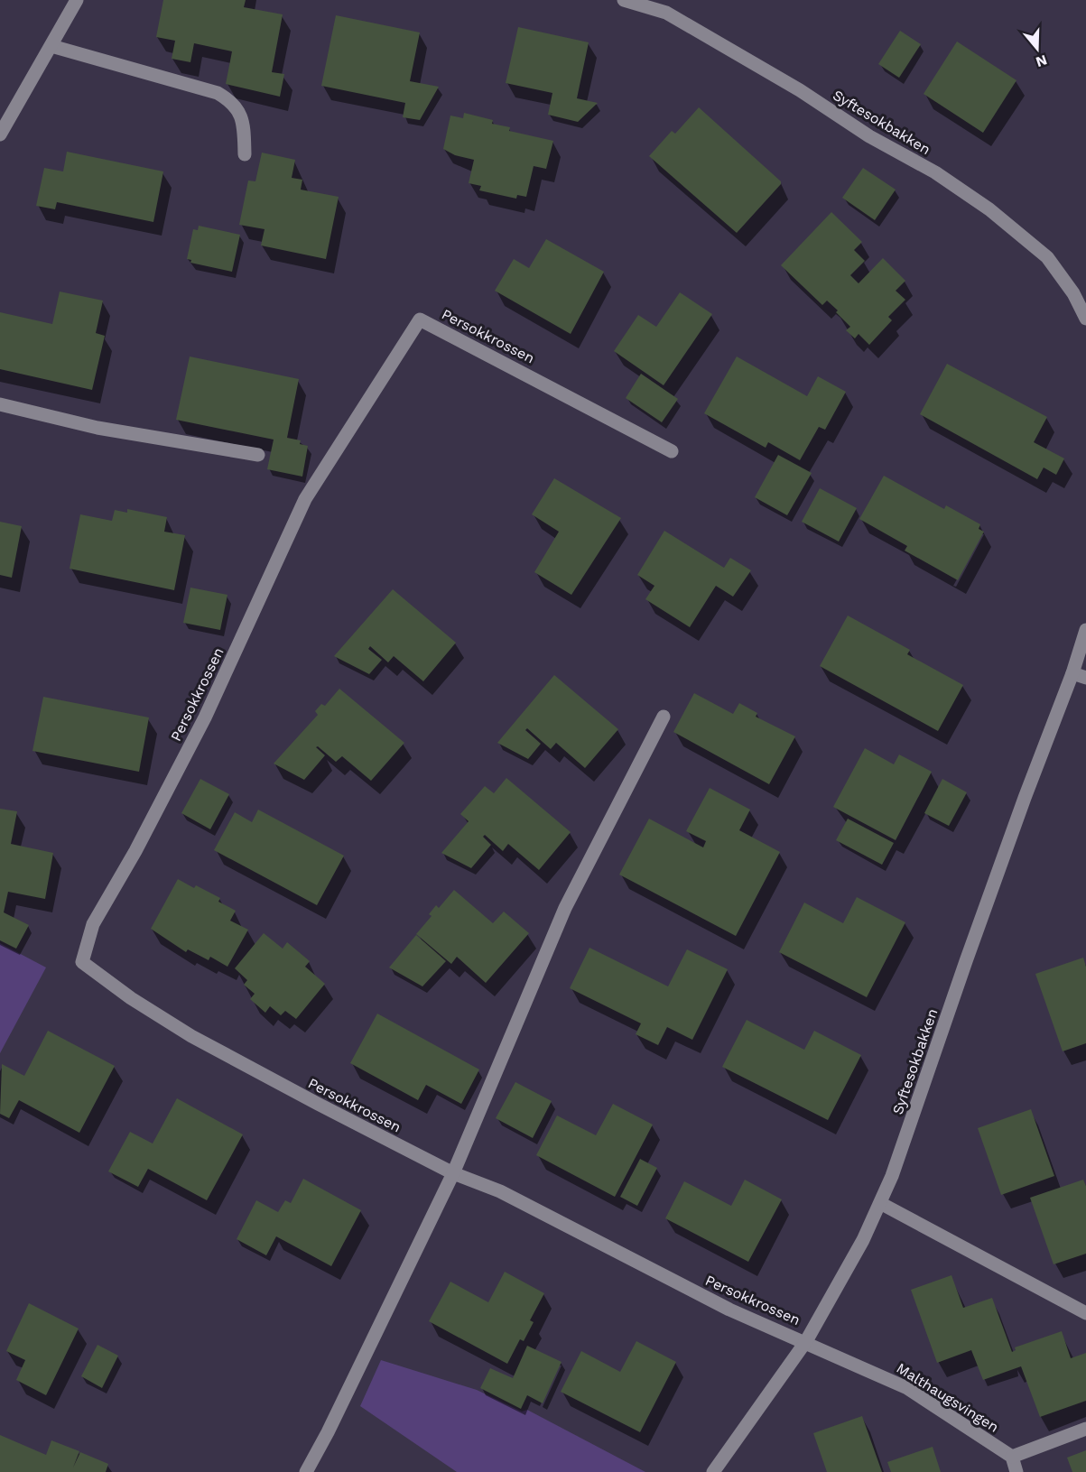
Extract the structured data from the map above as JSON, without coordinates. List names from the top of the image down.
{
  "streets": {
    "street": ["Syftesokbakken", "Persokkrossen", "Malthaugsvingen"]
  },
  "crossings": [
    ["Syftesokbakken", "Persokkrossen"],
    ["Syftesokbakken", "Malthaugsvingen"],
    ["Persokkrossen", "Malthaugsvingen"]
  ],
  "north": "bottom"
}
